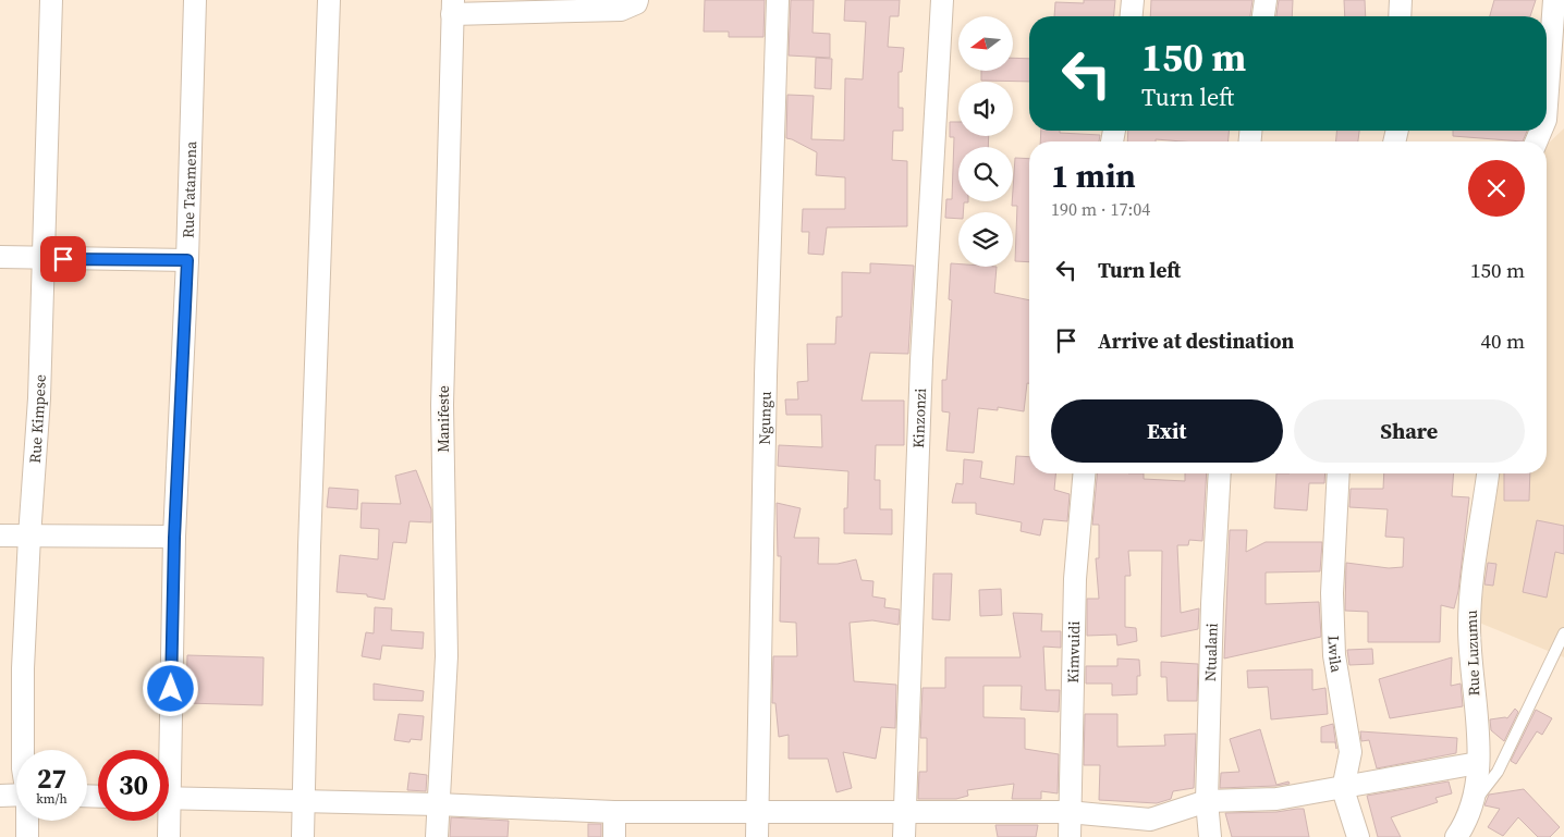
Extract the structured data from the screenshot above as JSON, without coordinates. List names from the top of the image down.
{
  "streets": {
    "street": [
      "Rue Tatamena",
      "Ngungu",
      "Kinzonzi",
      "Rue Kimpese",
      "Manifeste",
      "Kimvuidi",
      "Ntualani",
      "Rue Luzumu",
      "Lwila"
    ]
  },
  "north": "left",
  "page": {
    "turn": ["150 m", "Turn left"],
    "heading": ["1 min", "190 m · 17:04"],
    "list": [
      {
        "name": "Turn left",
        "value": "150 m"
      },
      {
        "name": "Arrive at destination",
        "value": "40 m"
      }
    ],
    "buttons": ["Exit", "Share"],
    "speed": "27 km/h",
    "limit": "30"
  }
}
